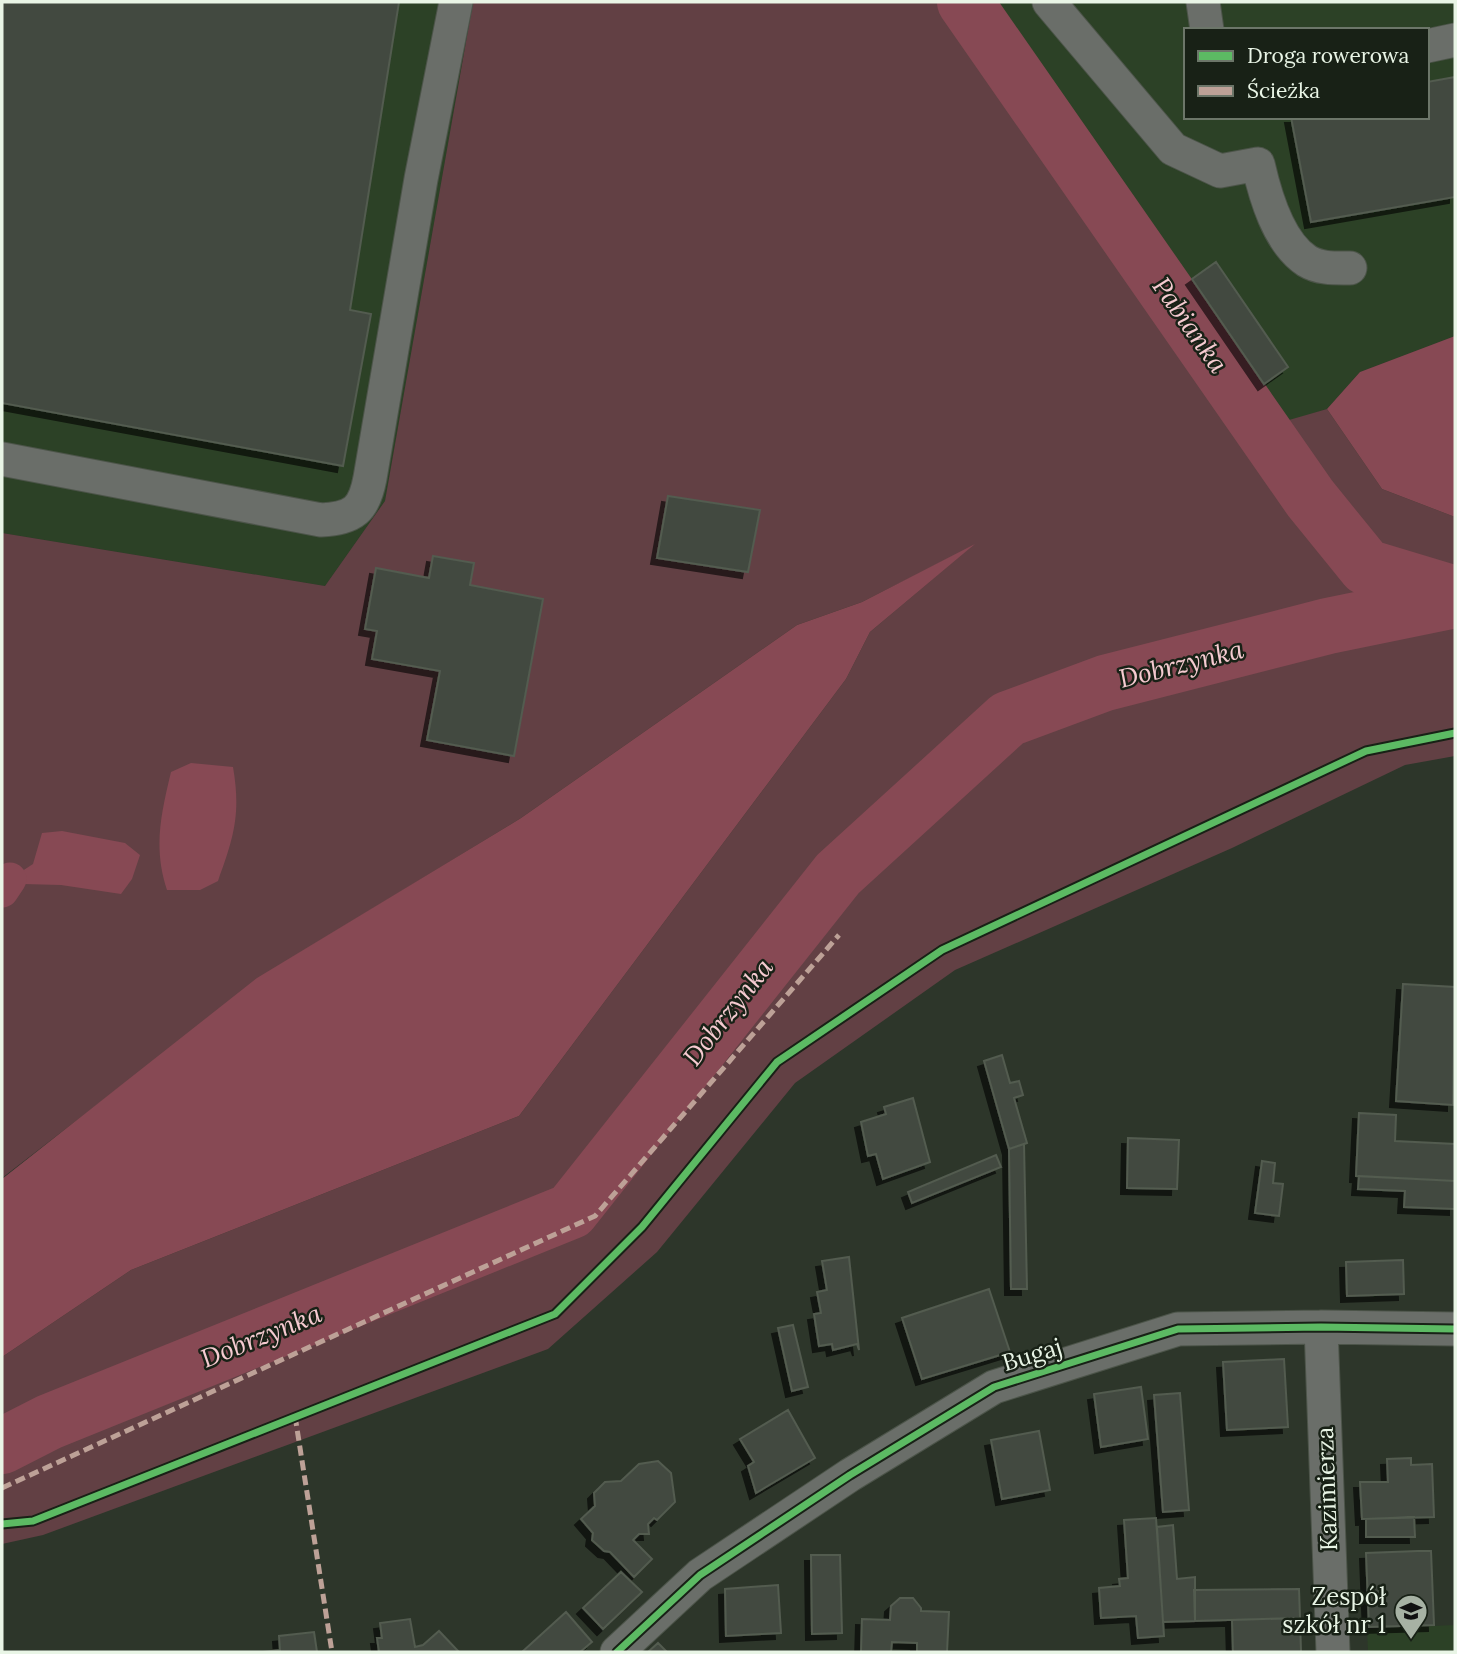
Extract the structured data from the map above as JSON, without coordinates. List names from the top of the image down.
{
  "streets": {
    "street": ["Bugaj", "Kazimierza"]
  },
  "crossings": [
    ["Bugaj", "Kazimierza"]
  ],
  "water": ["Pabianka", "Dobrzynka"],
  "places": {
    "school or university": ["Zespół szkół nr 1"]
  },
  "legend": ["Droga rowerowa", "Ścieżka"]
}
